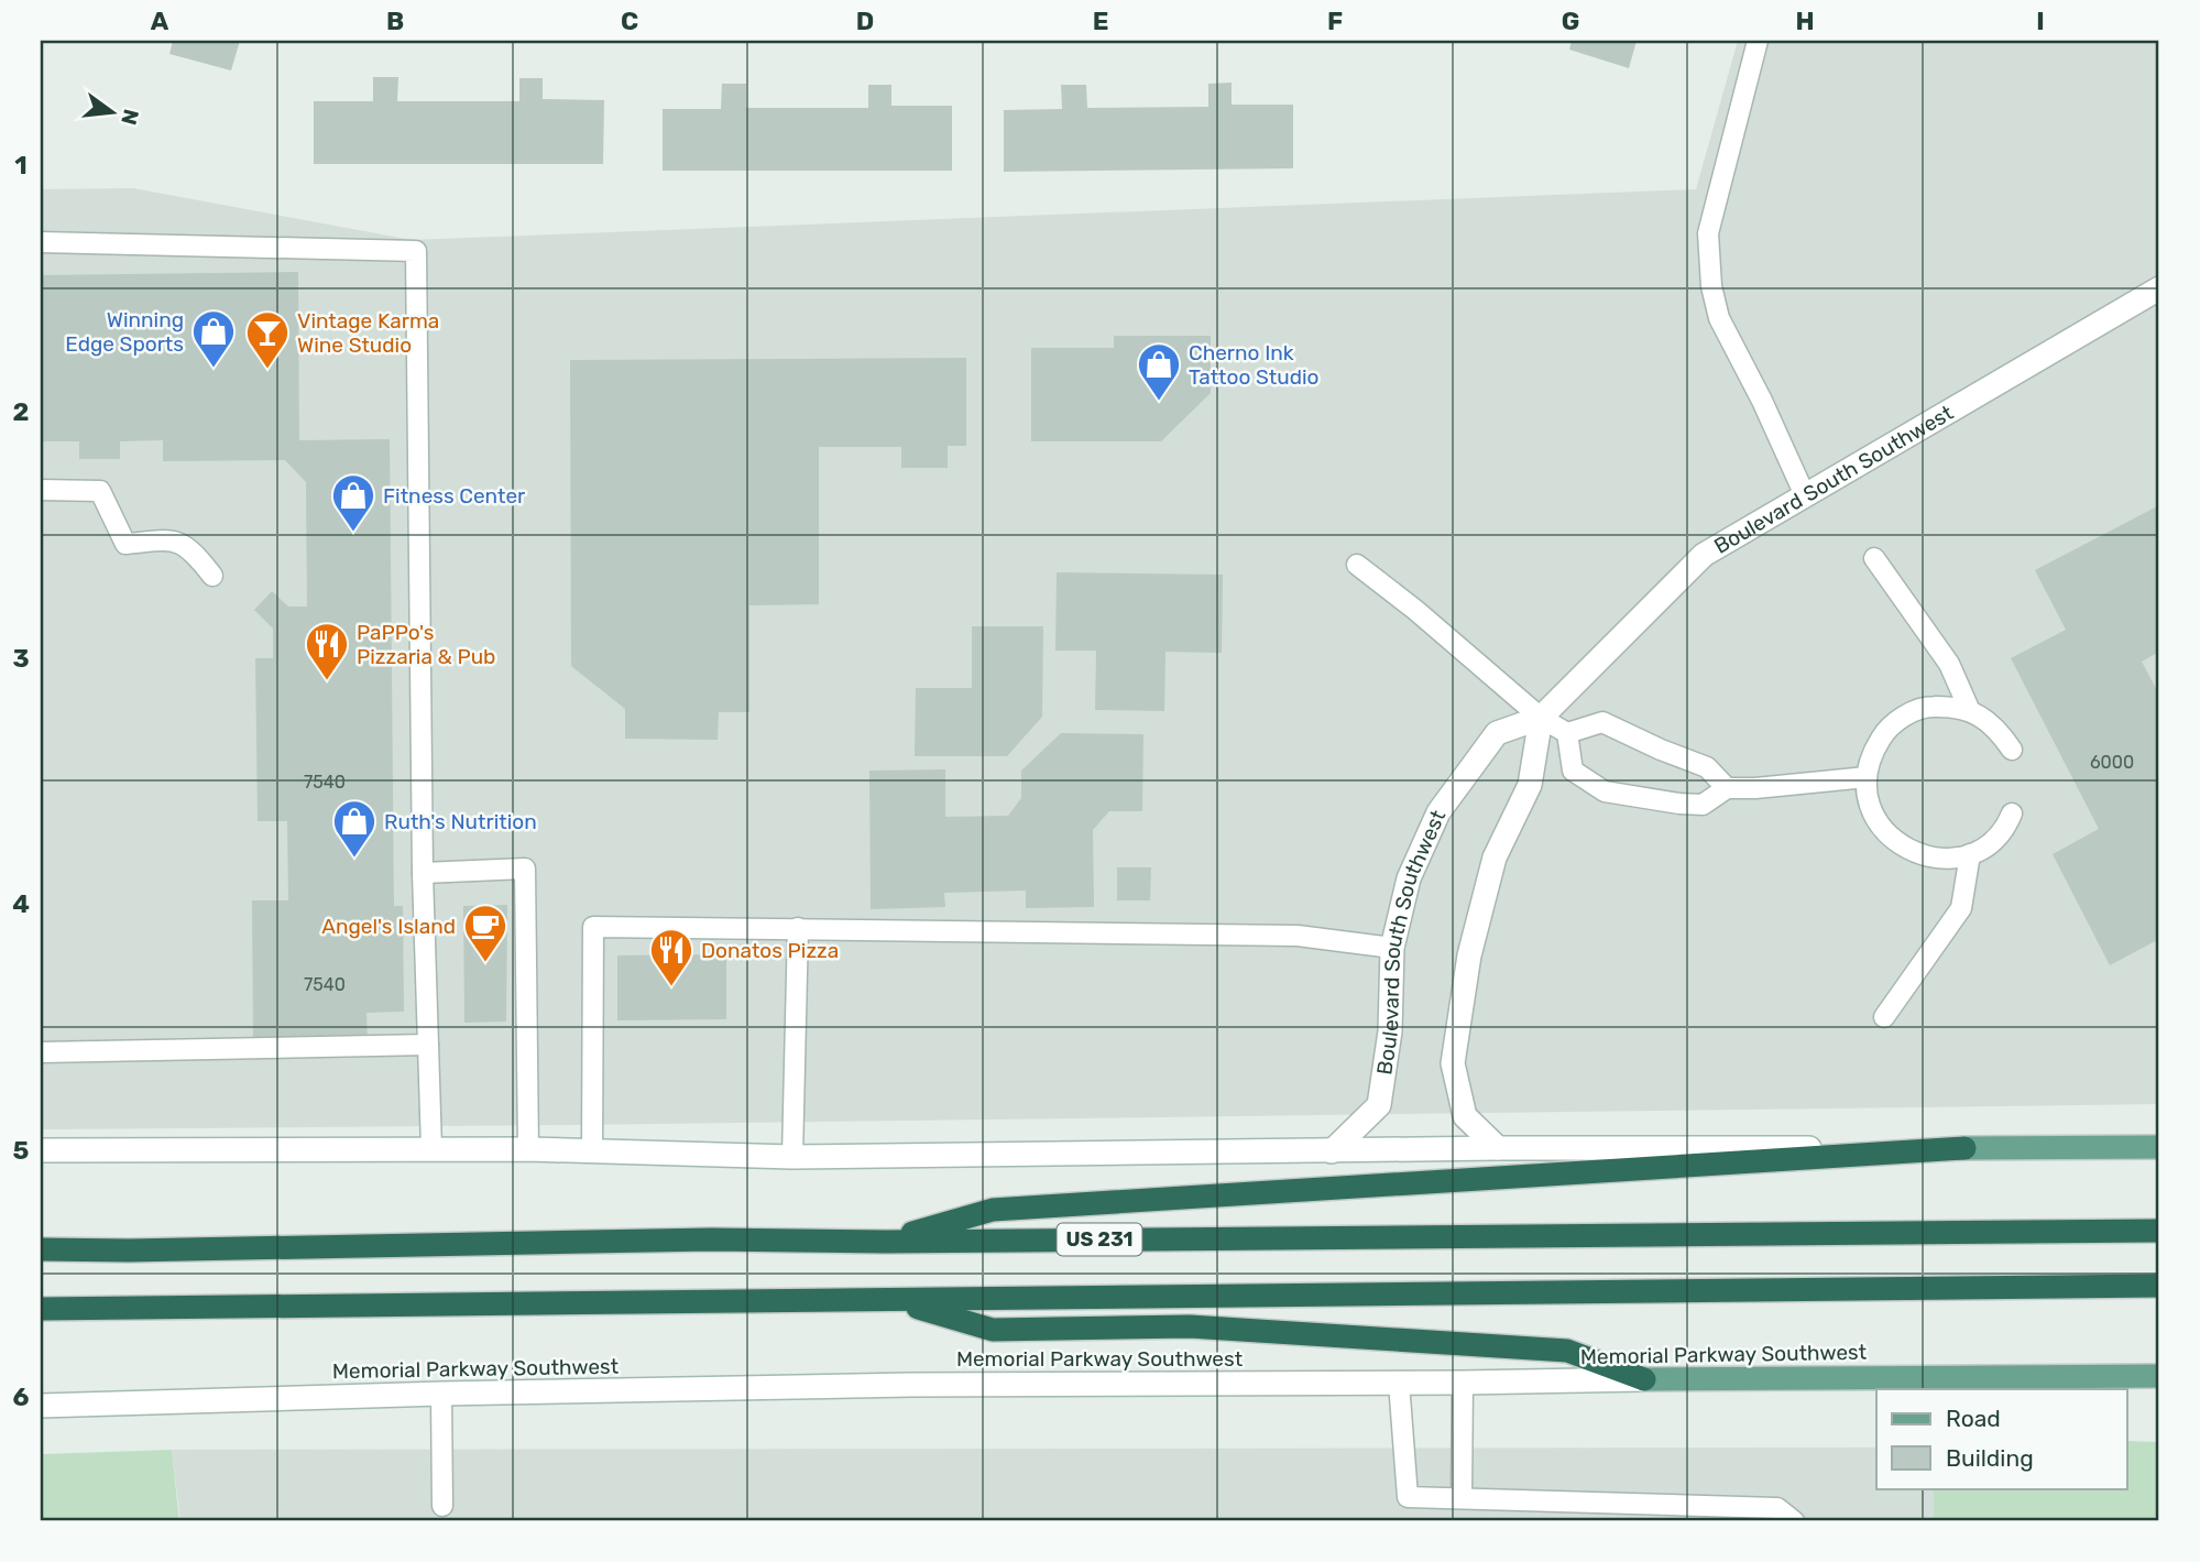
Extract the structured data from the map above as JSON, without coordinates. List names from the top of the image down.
{
  "streets": {
    "highway": ["US 231"],
    "main road": ["Boulevard South Southwest", "Memorial Parkway Southwest"]
  },
  "places": {
    "shop": [
      "Winning Edge Sports",
      "Cherno Ink Tattoo Studio",
      "Fitness Center",
      "Ruth's Nutrition"
    ],
    "bar": ["Vintage Karma Wine Studio"],
    "restaurant": ["PaPPo's Pizzaria & Pub", "Donatos Pizza"],
    "cafe": ["Angel's Island"]
  },
  "house_numbers": ["6000", "7540", "7540"],
  "legend": ["Road", "Building"],
  "north": "right",
  "grid": {
    "columns": [
      "A",
      "B",
      "C",
      "D",
      "E",
      "F",
      "G",
      "H",
      "I"
    ],
    "rows": [
      "1",
      "2",
      "3",
      "4",
      "5",
      "6"
    ]
  }
}
